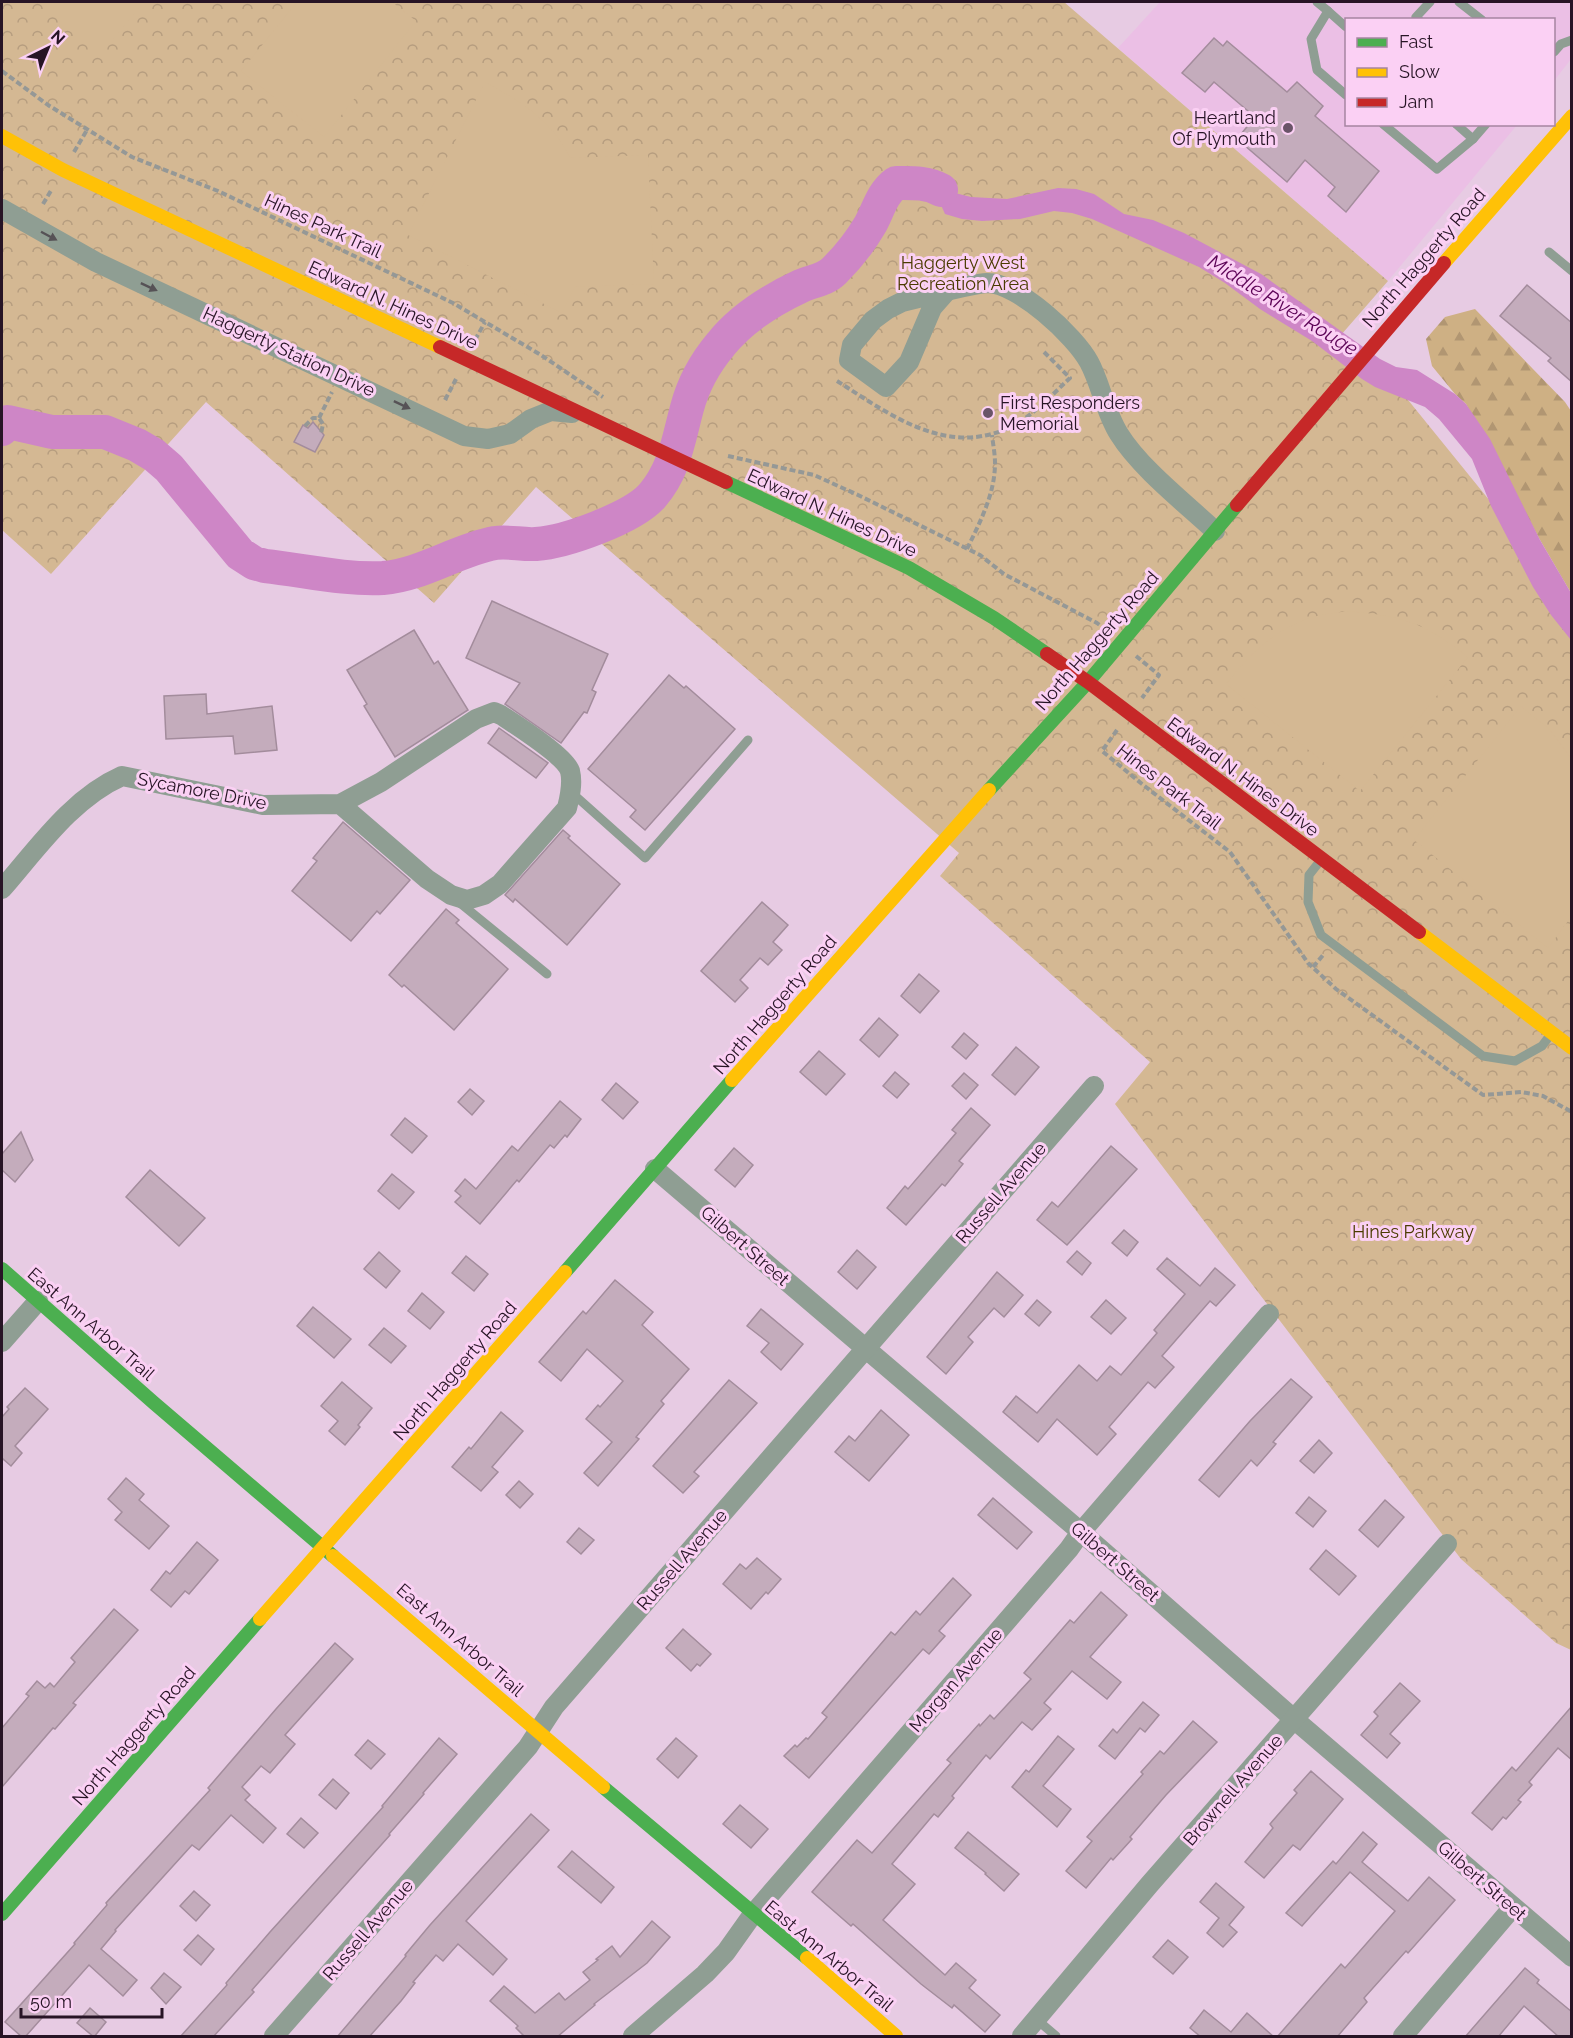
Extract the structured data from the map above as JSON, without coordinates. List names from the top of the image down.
{
  "streets": {
    "street": [
      "North Haggerty Road",
      "Edward N. Hines Drive",
      "Haggerty Station Drive",
      "Sycamore Drive",
      "Russell Avenue",
      "Gilbert Street",
      "East Ann Arbor Trail",
      "Morgan Avenue",
      "Brownell Avenue"
    ],
    "path": ["Hines Park Trail"]
  },
  "crossings": [
    ["Hines Park Trail", "North Haggerty Road"],
    ["Hines Park Trail", "Edward N. Hines Drive"],
    ["North Haggerty Road", "Edward N. Hines Drive"],
    ["North Haggerty Road", "Gilbert Street"],
    ["North Haggerty Road", "East Ann Arbor Trail"],
    ["Edward N. Hines Drive", "Haggerty Station Drive"],
    ["Russell Avenue", "Gilbert Street"],
    ["Russell Avenue", "East Ann Arbor Trail"],
    ["Gilbert Street", "Morgan Avenue"],
    ["Gilbert Street", "Brownell Avenue"],
    ["East Ann Arbor Trail", "Morgan Avenue"]
  ],
  "one_way": ["Haggerty Station Drive"],
  "water": ["Middle River Rouge"],
  "parks": ["Haggerty West Recreation Area", "Hines Parkway"],
  "places": ["Heartland Of Plymouth", "First Responders Memorial"],
  "legend": ["Fast", "Slow", "Jam"],
  "scale_bar": "50 m",
  "north": "top right"
}
